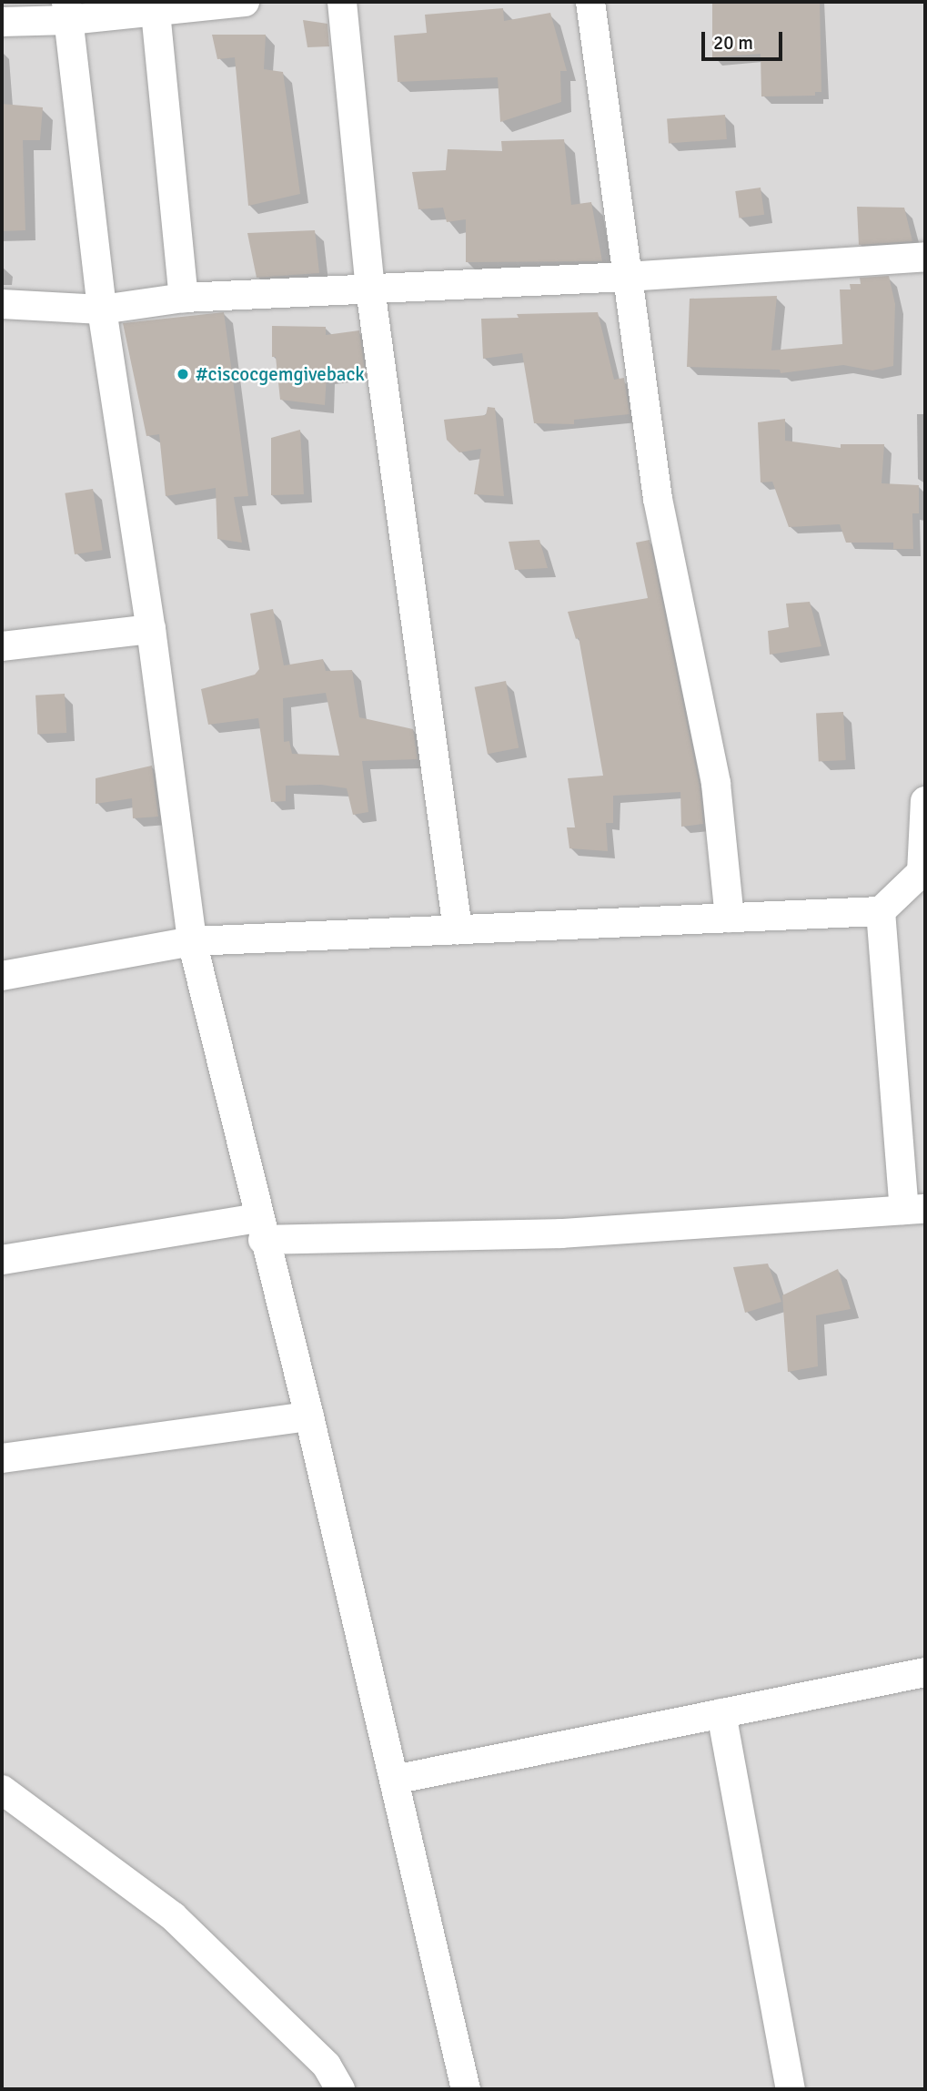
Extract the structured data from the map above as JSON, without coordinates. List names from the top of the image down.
{
  "places": ["#ciscocgemgiveback"],
  "scale_bar": "20 m"
}
